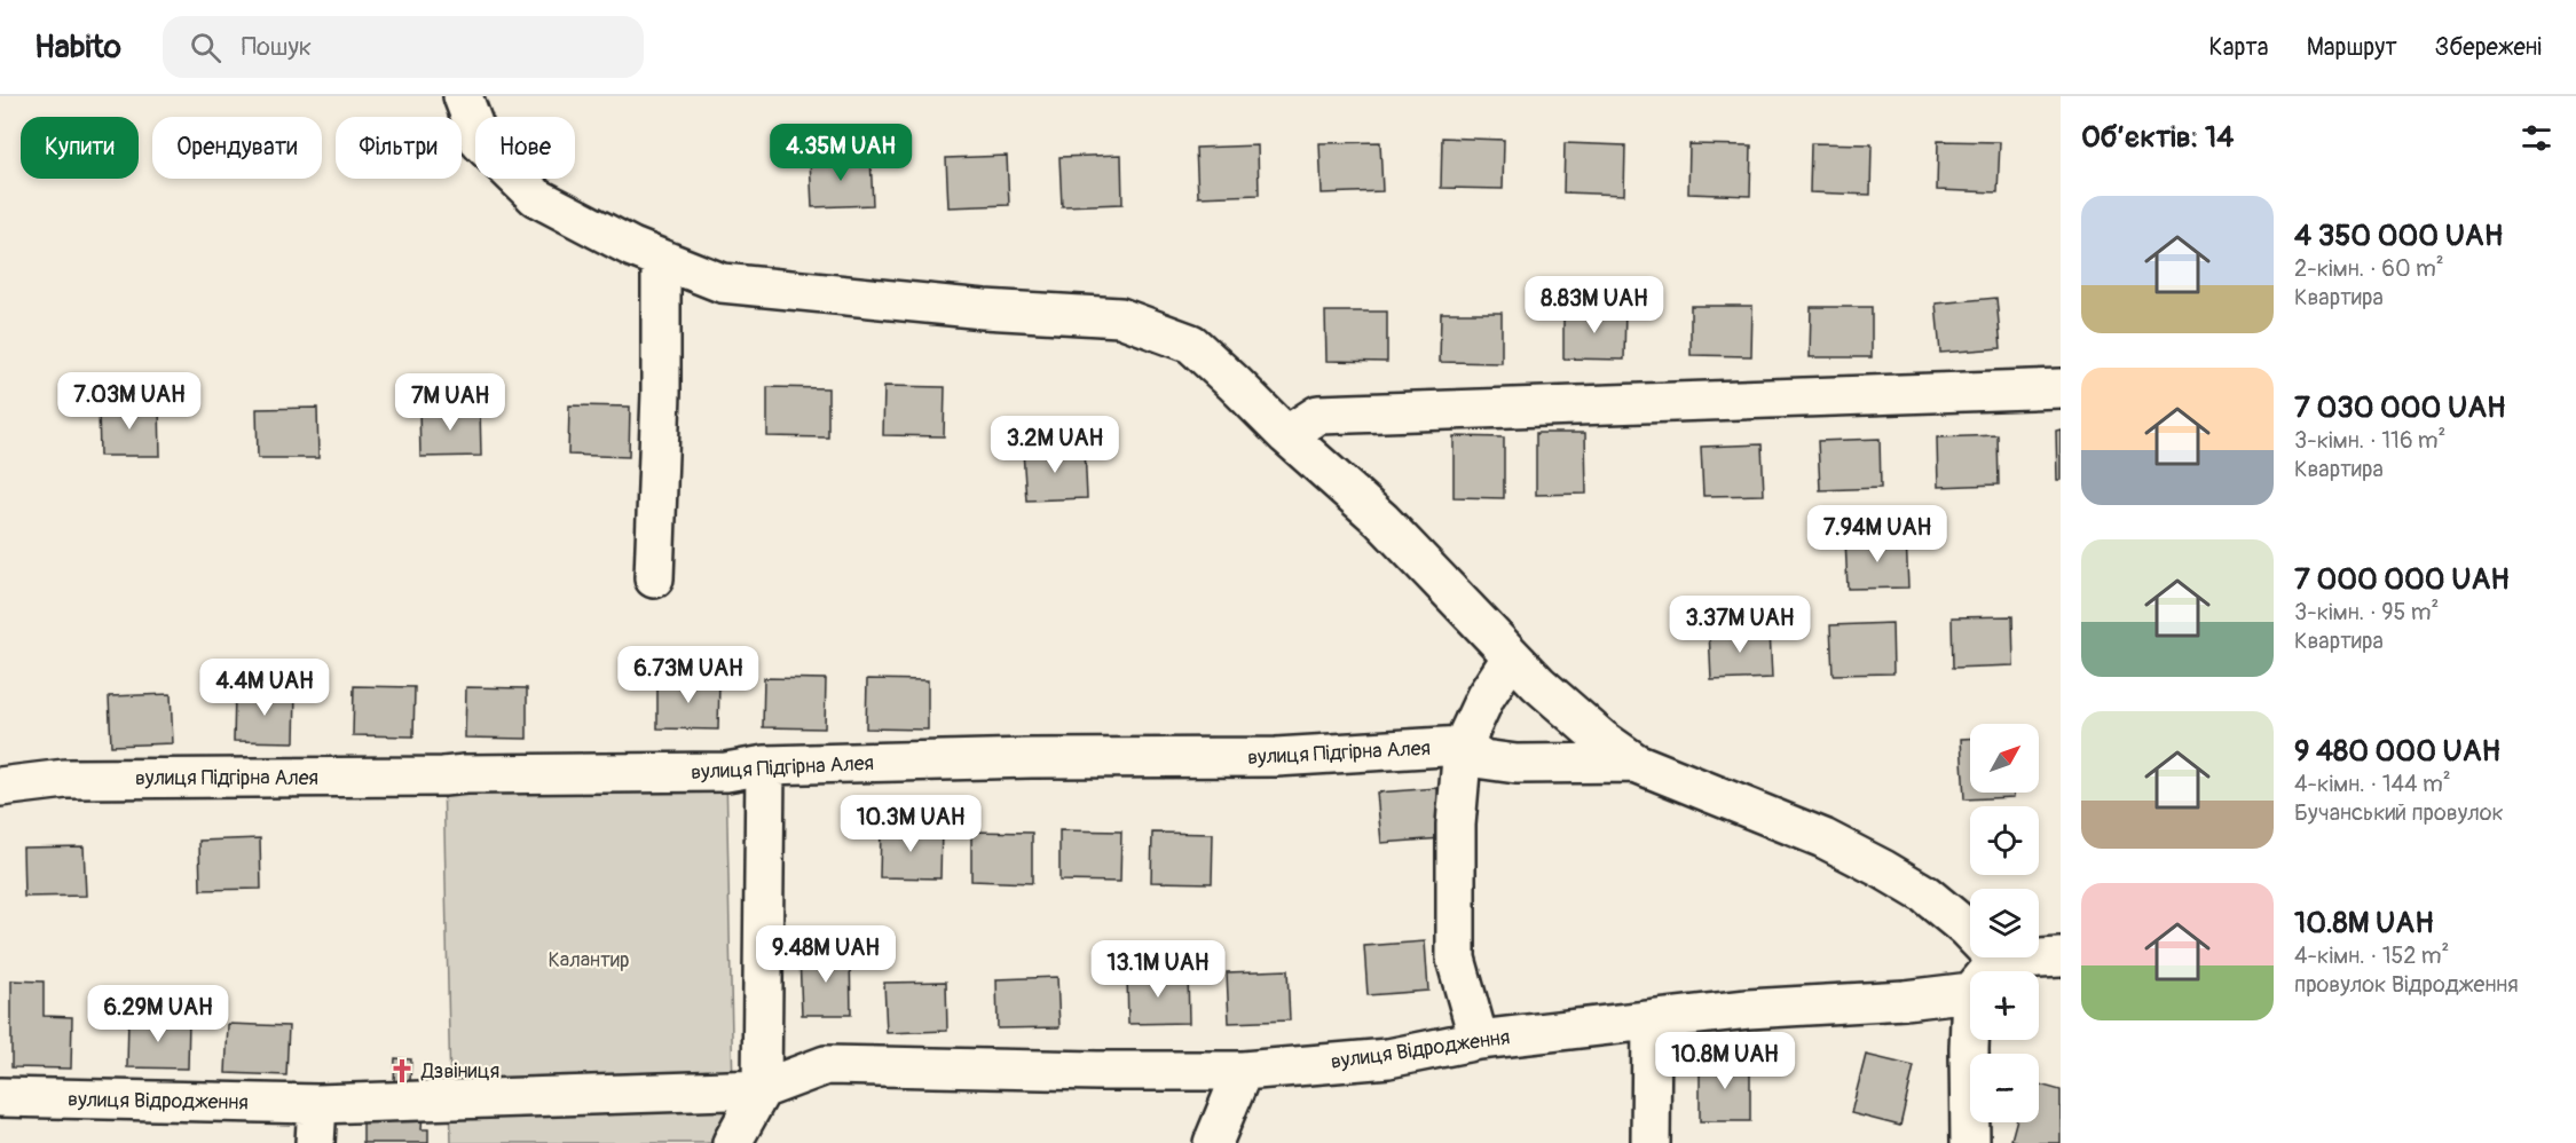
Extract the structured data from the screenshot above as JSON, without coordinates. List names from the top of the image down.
{
  "streets": {
    "street": ["вулиця Підгірна Алея", "вулиця Відродження"]
  },
  "parks": ["Калантир"],
  "places": {
    "church": ["Дзвіниця"]
  },
  "north": "top right",
  "page": {
    "header": "Habito",
    "search": "Пошук",
    "nav": ["Карта", "Маршрут", "Збережені"],
    "heading": "Об’єктів: 14",
    "chip": [
      "Купити",
      "Орендувати",
      "Фільтри",
      "Нове"
    ],
    "price": [
      "4.35M UAH",
      "8.83M UAH",
      "7.03M UAH",
      "7M UAH",
      "3.2M UAH",
      "7.94M UAH",
      "3.37M UAH",
      "6.73M UAH",
      "4.4M UAH",
      "10.3M UAH",
      "9.48M UAH",
      "13.1M UAH",
      "6.29M UAH",
      "10.8M UAH"
    ],
    "list": [
      {
        "name": "4 350 000 UAH",
        "note": "2-кімн. · 60 m² · Квартира"
      },
      {
        "name": "7 030 000 UAH",
        "note": "3-кімн. · 116 m² · Квартира"
      },
      {
        "name": "7 000 000 UAH",
        "note": "3-кімн. · 95 m² · Квартира"
      },
      {
        "name": "9 480 000 UAH",
        "note": "4-кімн. · 144 m² · Бучанський провулок"
      },
      {
        "name": "10.8M UAH",
        "note": "4-кімн. · 152 m² · провулок Відродження"
      }
    ],
    "map_buttons": ["+", "−"]
  }
}
